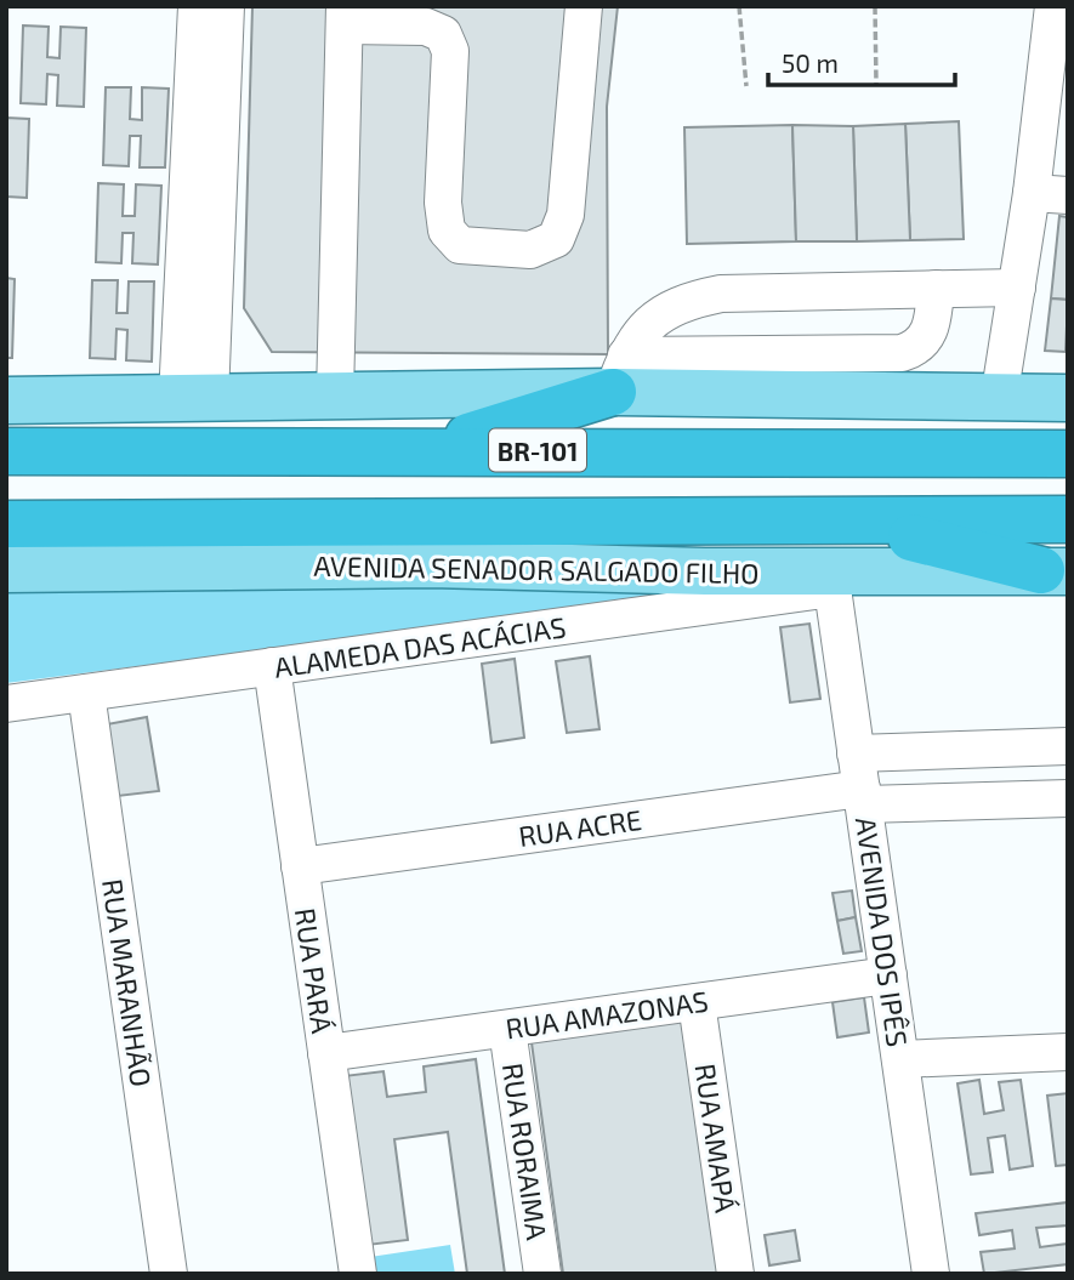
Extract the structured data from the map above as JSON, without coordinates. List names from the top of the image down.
{
  "streets": {
    "highway": ["BR-101", "AVENIDA SENADOR SALGADO FILHO"],
    "street": [
      "ALAMEDA DAS ACÁCIAS",
      "RUA ACRE",
      "AVENIDA DOS IPÊS",
      "RUA PARÁ",
      "RUA MARANHÃO",
      "RUA AMAZONAS",
      "RUA AMAPÁ",
      "RUA RORAIMA"
    ]
  },
  "crossings": [
    ["ALAMEDA DAS ACÁCIAS", "AVENIDA DOS IPÊS"],
    ["ALAMEDA DAS ACÁCIAS", "RUA PARÁ"],
    ["ALAMEDA DAS ACÁCIAS", "RUA MARANHÃO"],
    ["RUA ACRE", "AVENIDA DOS IPÊS"],
    ["RUA ACRE", "RUA PARÁ"],
    ["AVENIDA DOS IPÊS", "RUA AMAZONAS"],
    ["RUA PARÁ", "RUA AMAZONAS"],
    ["RUA AMAZONAS", "RUA AMAPÁ"],
    ["RUA AMAZONAS", "RUA RORAIMA"]
  ],
  "scale_bar": "50 m"
}
